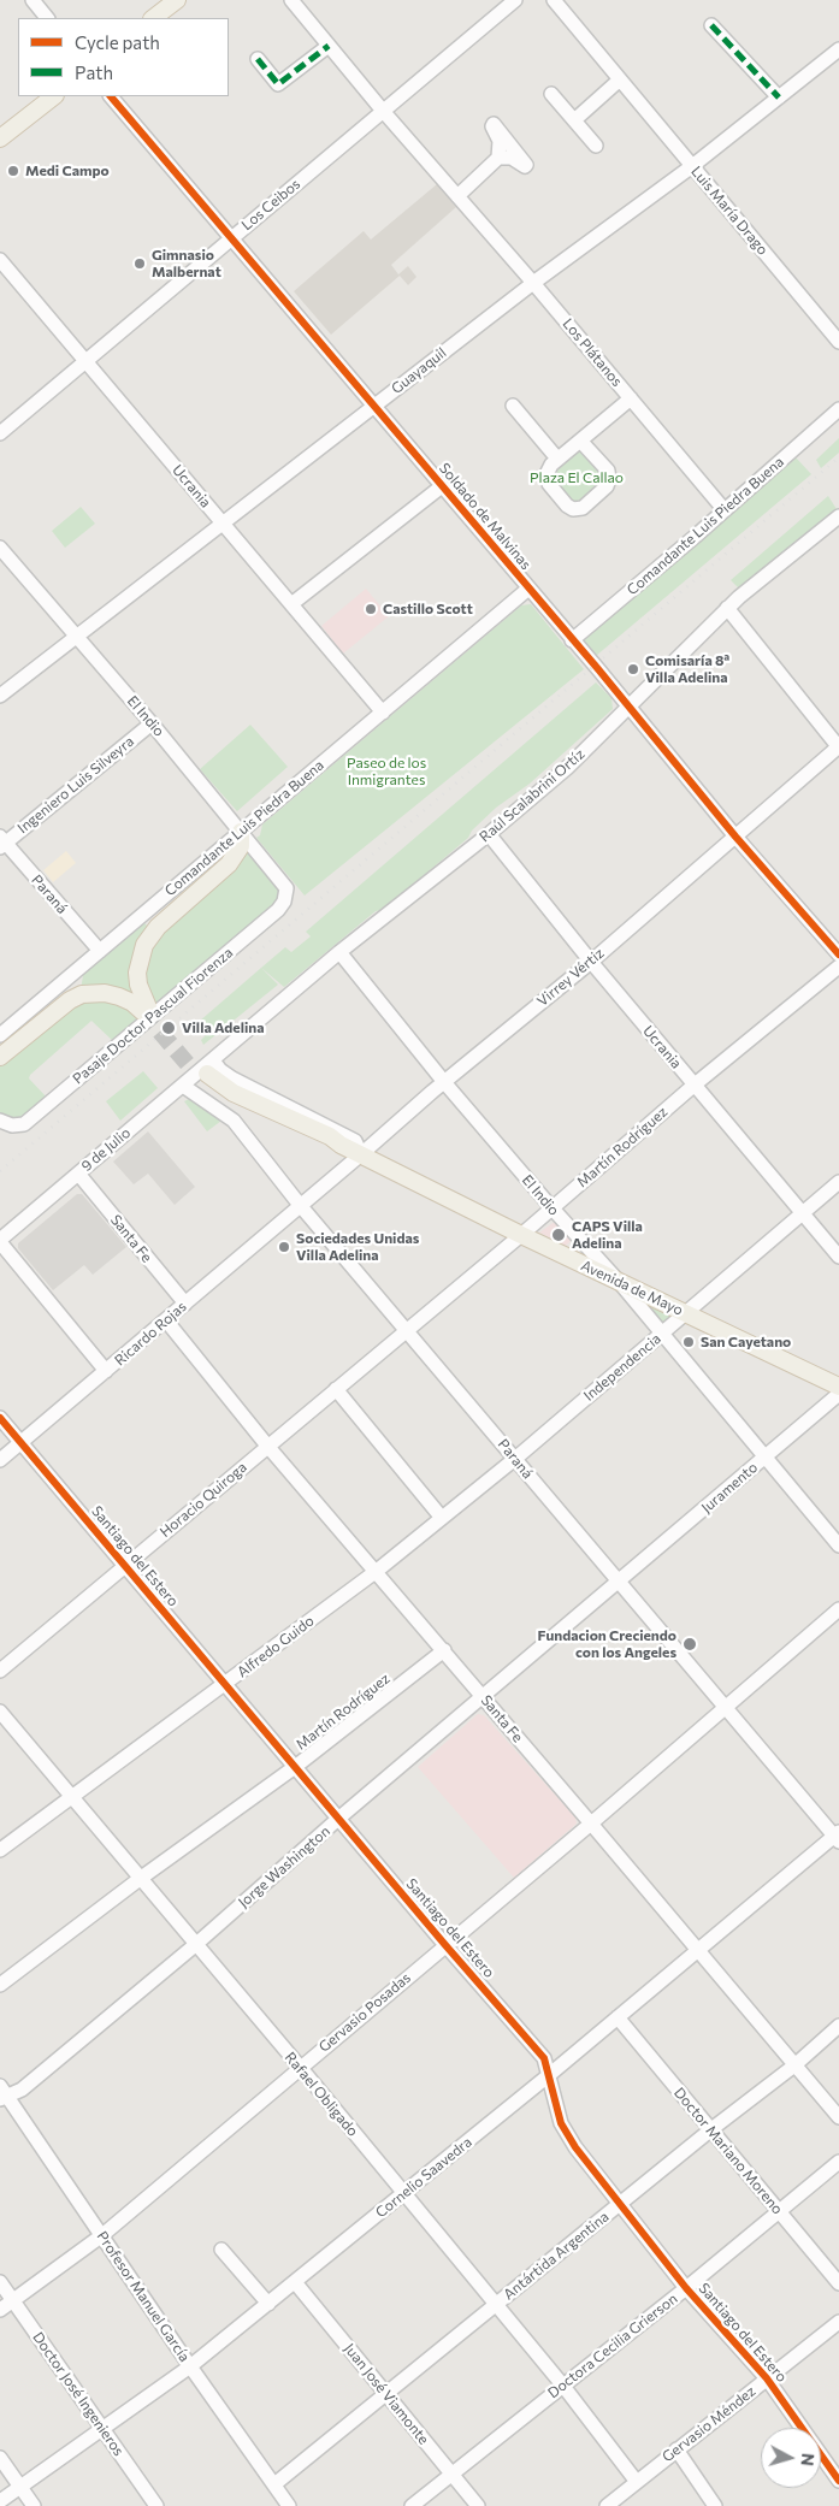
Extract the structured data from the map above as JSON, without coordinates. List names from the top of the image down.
{
  "streets": {
    "main road": ["Avenida de Mayo"],
    "street": [
      "Los Ceibos",
      "Luis María Drago",
      "Los Plátanos",
      "Guayaquil",
      "Ucrania",
      "Soldado de Malvinas",
      "Comandante Luis Piedra Buena",
      "El Indio",
      "Ingeniero Luis Silveyra",
      "Raúl Scalabrini Ortíz",
      "Paraná",
      "Virrey Vértiz",
      "Pasaje Doctor Pascual Fiorenza",
      "Martín Rodríguez",
      "9 de Julio",
      "Santa Fe",
      "Ricardo Rojas",
      "Independencia",
      "Juramento",
      "Horacio Quiroga",
      "Santiago del Estero",
      "Alfredo Guido",
      "Jorge Washington",
      "Gervasio Posadas",
      "Rafael Obligado",
      "Doctor Mariano Moreno",
      "Cornelio Saavedra",
      "Antártida Argentina",
      "Profesor Manuel García",
      "Doctora Cecilia Grierson",
      "Doctor José Ingenieros",
      "Juan José Viamonte",
      "Gervasio Méndez"
    ]
  },
  "crossings": [
    ["Los Ceibos", "Los Plátanos"],
    ["Los Ceibos", "Ucrania"],
    ["Los Ceibos", "Soldado de Malvinas"],
    ["Luis María Drago", "Guayaquil"],
    ["Los Plátanos", "Guayaquil"],
    ["Los Plátanos", "Comandante Luis Piedra Buena"],
    ["Guayaquil", "Ucrania"],
    ["Guayaquil", "Soldado de Malvinas"],
    ["Guayaquil", "El Indio"],
    ["Ucrania", "Comandante Luis Piedra Buena"],
    ["Ucrania", "Raúl Scalabrini Ortíz"],
    ["Ucrania", "Virrey Vértiz"],
    ["Ucrania", "Martín Rodríguez"],
    ["Ucrania", "Independencia"],
    ["Soldado de Malvinas", "Comandante Luis Piedra Buena"],
    ["Soldado de Malvinas", "Raúl Scalabrini Ortíz"],
    ["Soldado de Malvinas", "Virrey Vértiz"],
    ["Comandante Luis Piedra Buena", "El Indio"],
    ["Comandante Luis Piedra Buena", "Paraná"],
    ["El Indio", "Ingeniero Luis Silveyra"],
    ["El Indio", "Raúl Scalabrini Ortíz"],
    ["El Indio", "Virrey Vértiz"],
    ["El Indio", "Pasaje Doctor Pascual Fiorenza"],
    ["El Indio", "Martín Rodríguez"],
    ["El Indio", "Avenida de Mayo"],
    ["El Indio", "Independencia"],
    ["El Indio", "Juramento"],
    ["Ingeniero Luis Silveyra", "Paraná"],
    ["Raúl Scalabrini Ortíz", "9 de Julio"],
    ["Raúl Scalabrini Ortíz", "Avenida de Mayo"],
    ["Paraná", "Virrey Vértiz"],
    ["Paraná", "Martín Rodríguez"],
    ["Paraná", "9 de Julio"],
    ["Paraná", "Ricardo Rojas"],
    ["Paraná", "Independencia"],
    ["Paraná", "Juramento"],
    ["Paraná", "Horacio Quiroga"],
    ["Paraná", "Alfredo Guido"],
    ["Paraná", "Jorge Washington"],
    ["Paraná", "Gervasio Posadas"],
    ["Paraná", "Cornelio Saavedra"],
    ["Virrey Vértiz", "Avenida de Mayo"],
    ["Virrey Vértiz", "Ricardo Rojas"],
    ["Martín Rodríguez", "Santa Fe"],
    ["Martín Rodríguez", "Avenida de Mayo"],
    ["Martín Rodríguez", "Horacio Quiroga"],
    ["Martín Rodríguez", "Santiago del Estero"],
    ["Martín Rodríguez", "Rafael Obligado"],
    ["9 de Julio", "Santa Fe"],
    ["9 de Julio", "Avenida de Mayo"],
    ["Santa Fe", "Ricardo Rojas"],
    ["Santa Fe", "Horacio Quiroga"],
    ["Santa Fe", "Alfredo Guido"],
    ["Santa Fe", "Jorge Washington"],
    ["Santa Fe", "Gervasio Posadas"],
    ["Santa Fe", "Cornelio Saavedra"],
    ["Santa Fe", "Antártida Argentina"],
    ["Avenida de Mayo", "Independencia"],
    ["Ricardo Rojas", "Santiago del Estero"],
    ["Independencia", "Alfredo Guido"],
    ["Juramento", "Jorge Washington"],
    ["Horacio Quiroga", "Santiago del Estero"],
    ["Santiago del Estero", "Alfredo Guido"],
    ["Santiago del Estero", "Jorge Washington"],
    ["Santiago del Estero", "Gervasio Posadas"],
    ["Santiago del Estero", "Cornelio Saavedra"],
    ["Santiago del Estero", "Antártida Argentina"],
    ["Santiago del Estero", "Doctora Cecilia Grierson"],
    ["Santiago del Estero", "Gervasio Méndez"],
    ["Alfredo Guido", "Rafael Obligado"],
    ["Jorge Washington", "Rafael Obligado"],
    ["Jorge Washington", "Profesor Manuel García"],
    ["Gervasio Posadas", "Rafael Obligado"],
    ["Gervasio Posadas", "Profesor Manuel García"],
    ["Gervasio Posadas", "Doctor José Ingenieros"],
    ["Rafael Obligado", "Cornelio Saavedra"],
    ["Rafael Obligado", "Antártida Argentina"],
    ["Rafael Obligado", "Doctora Cecilia Grierson"],
    ["Rafael Obligado", "Gervasio Méndez"],
    ["Doctor Mariano Moreno", "Cornelio Saavedra"],
    ["Doctor Mariano Moreno", "Antártida Argentina"],
    ["Doctor Mariano Moreno", "Doctora Cecilia Grierson"],
    ["Cornelio Saavedra", "Profesor Manuel García"],
    ["Cornelio Saavedra", "Doctor José Ingenieros"],
    ["Cornelio Saavedra", "Juan José Viamonte"],
    ["Antártida Argentina", "Profesor Manuel García"],
    ["Antártida Argentina", "Juan José Viamonte"],
    ["Doctora Cecilia Grierson", "Juan José Viamonte"]
  ],
  "parks": ["Plaza El Callao", "Paseo de los Inmigrantes"],
  "places": [
    "Medi Campo",
    "Gimnasio Malbernat",
    "Castillo Scott",
    "Comisaría 8ª Villa Adelina",
    "Villa Adelina",
    "CAPS Villa Adelina",
    "Sociedades Unidas Villa Adelina",
    "San Cayetano",
    "Fundacion Creciendo con los Angeles"
  ],
  "legend": ["Cycle path", "Path"],
  "north": "right"
}
